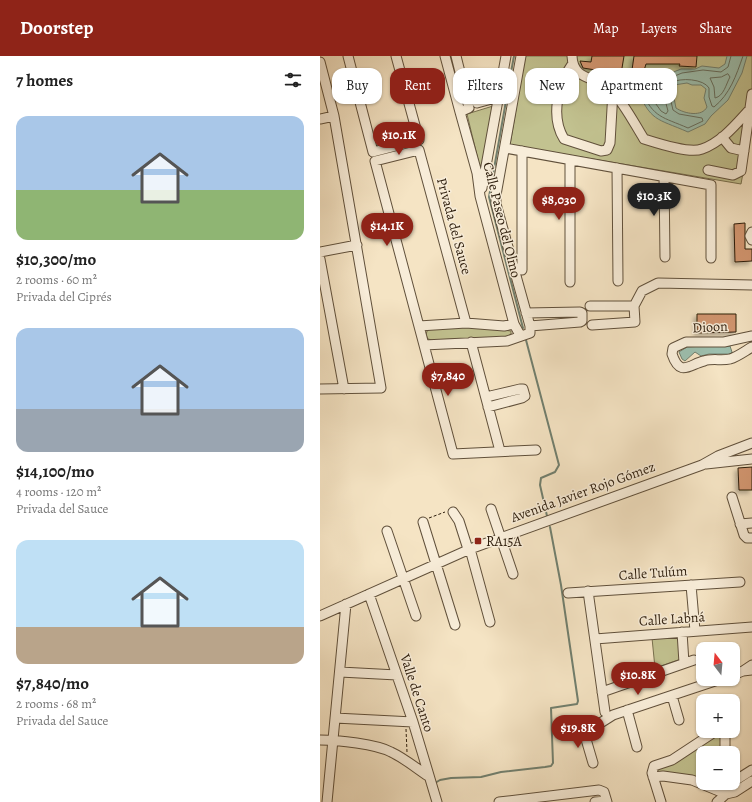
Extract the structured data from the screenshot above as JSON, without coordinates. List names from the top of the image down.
{
  "streets": {
    "street": [
      "Calle Paseo del Olmo",
      "Privada del Sauce",
      "Dioon",
      "Avenida Javier Rojo Gómez",
      "Calle Tulúm",
      "Calle Labná",
      "Valle de Canto"
    ]
  },
  "crossings": [
    ["Avenida Javier Rojo Gómez", "Valle de Canto"]
  ],
  "places": {
    "transit": ["RA15A"]
  },
  "north": "top",
  "page": {
    "header": "Doorstep",
    "nav": ["Map", "Layers", "Share"],
    "heading": "7 homes",
    "chip": [
      "Buy",
      "Rent",
      "Filters",
      "New",
      "Apartment"
    ],
    "list": [
      {
        "name": "$10,300/mo",
        "note": "2 rooms · 60 m² · Privada del Ciprés"
      },
      {
        "name": "$14,100/mo",
        "note": "4 rooms · 120 m² · Privada del Sauce"
      },
      {
        "name": "$7,840/mo",
        "note": "2 rooms · 68 m² · Privada del Sauce"
      }
    ],
    "price": [
      "$10.1K",
      "$10.3K",
      "$8,030",
      "$14.1K",
      "$7,840",
      "$10.8K",
      "$19.8K"
    ],
    "map_buttons": ["+", "−"]
  }
}
